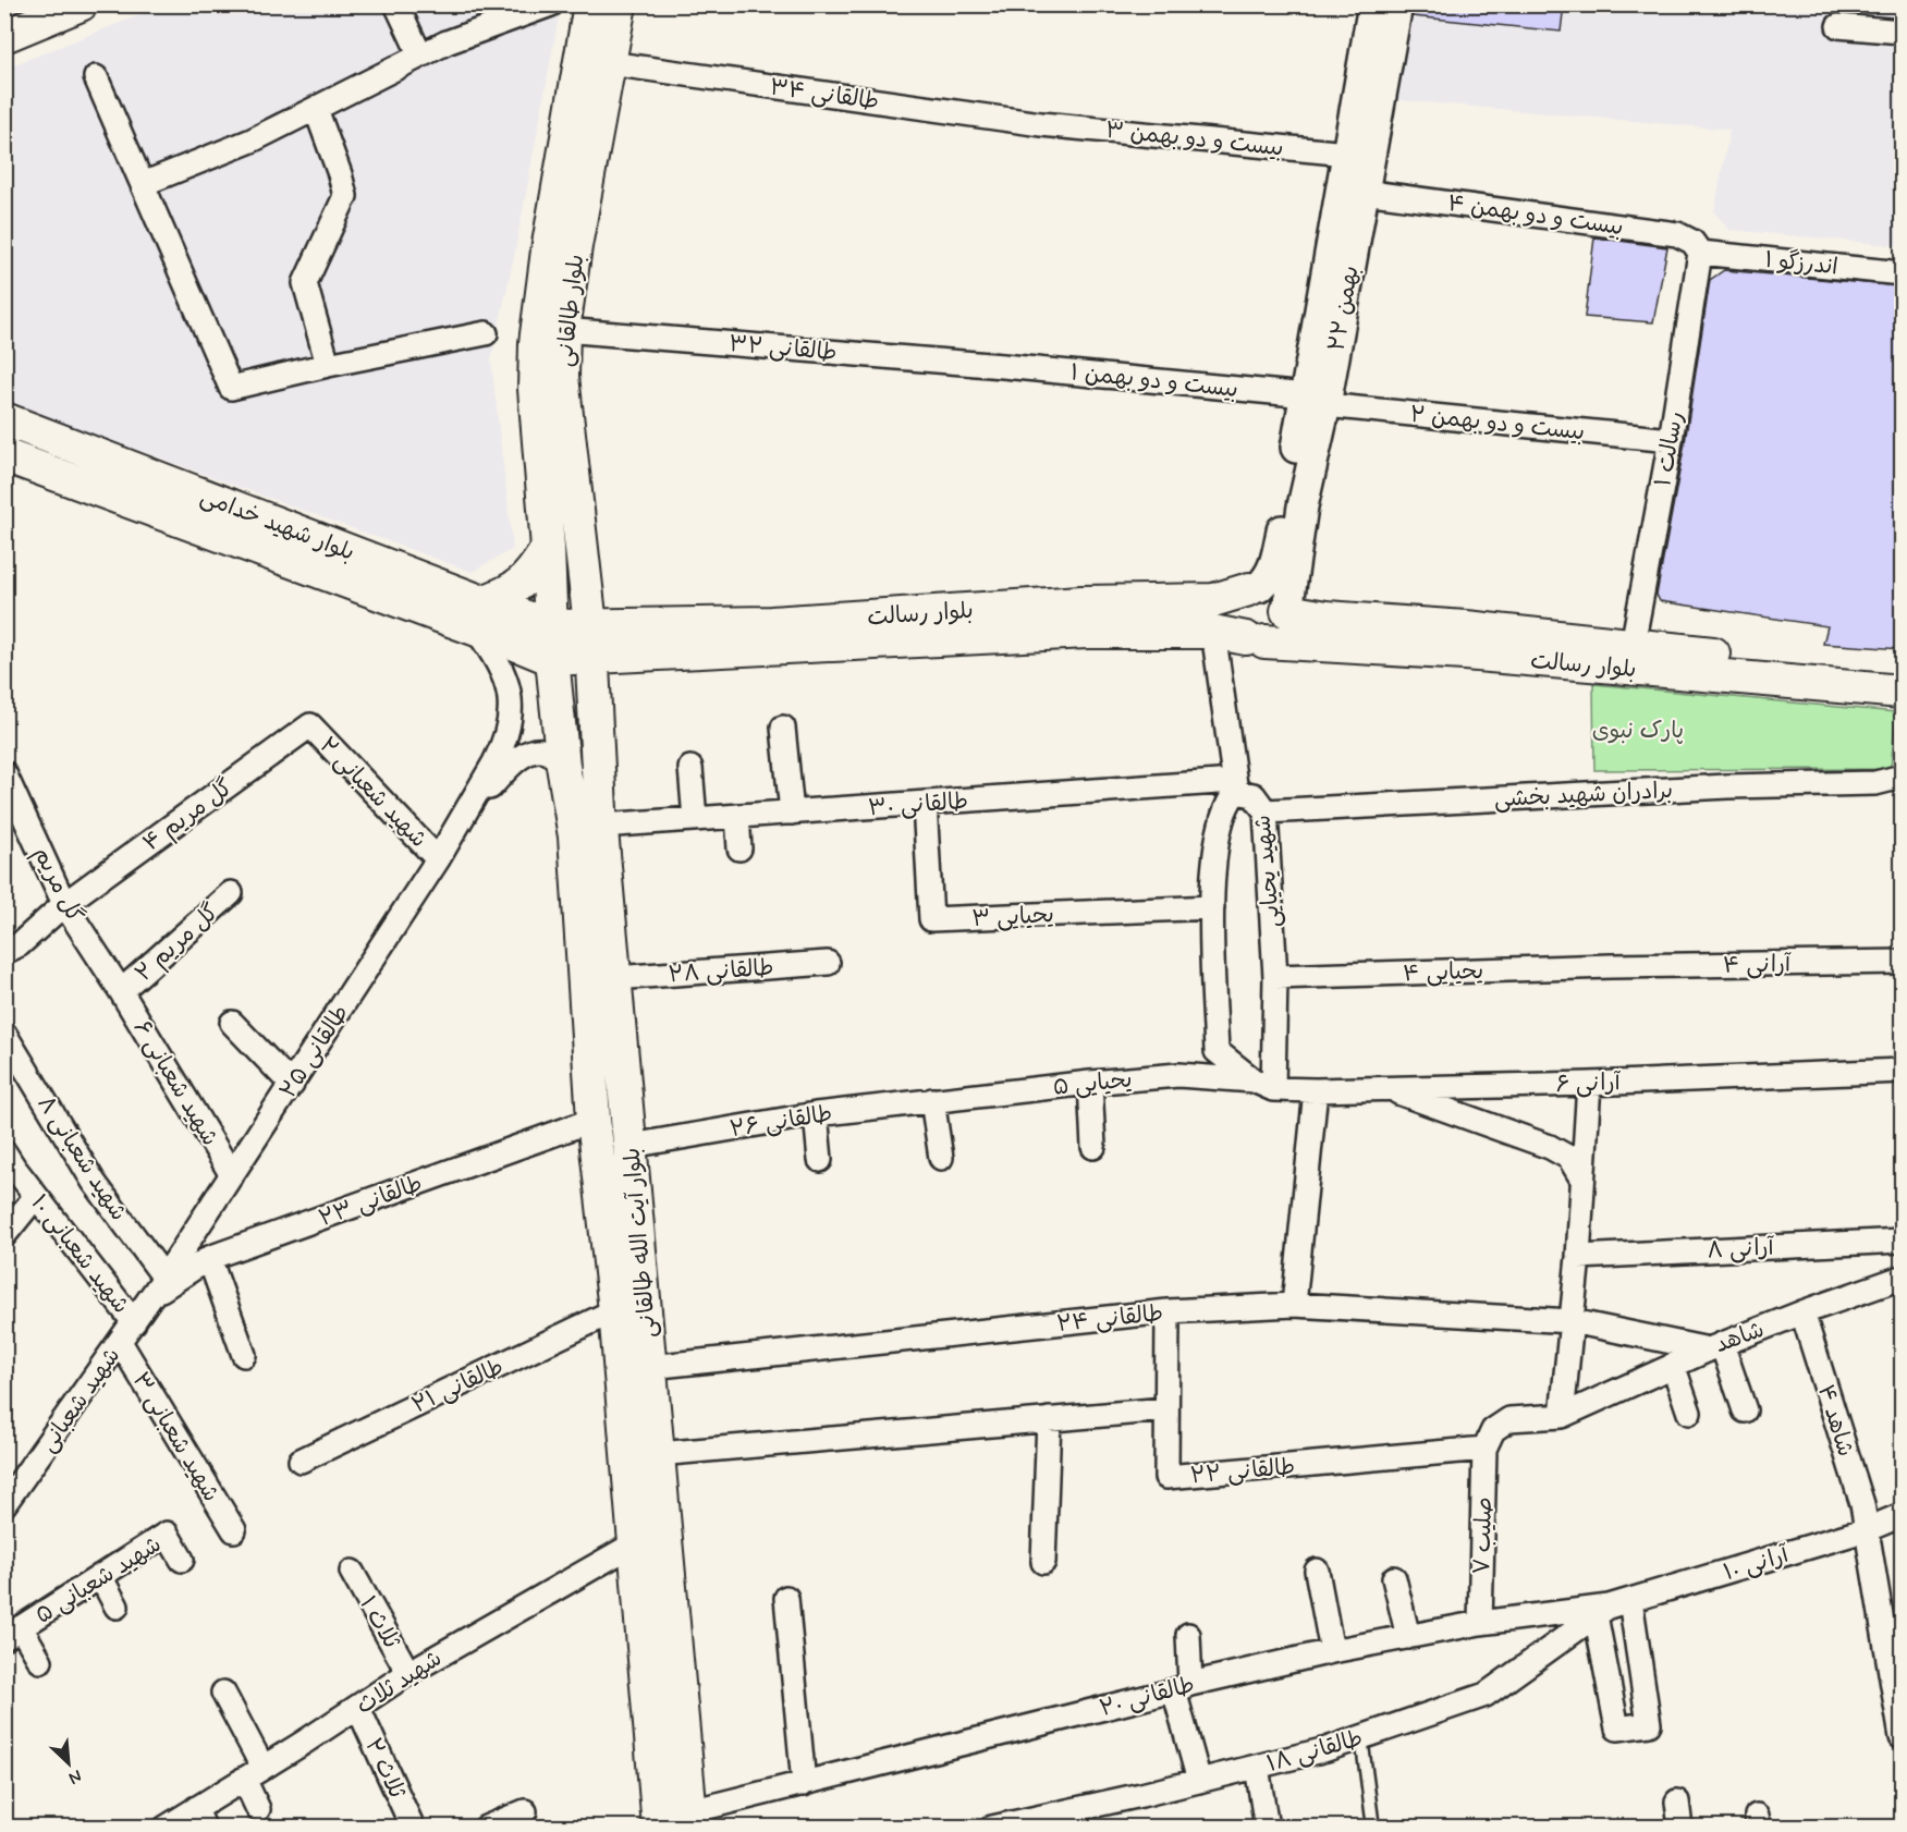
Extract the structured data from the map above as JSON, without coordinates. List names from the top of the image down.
{
  "streets": {
    "main road": [
      "بلوار طالقانی",
      "بلوار شهید خدامی",
      "بلوار رسالت",
      "بلوار آیت الله طالقانی"
    ],
    "street": [
      "طالقانی ۳۴",
      "بیست و دو بهمن ۳",
      "بیست و دو بهمن ۴",
      "اندرزگو ۱",
      "۲۲ بهمن",
      "طالقانی ۳۲",
      "بیست و دو بهمن ۱",
      "بیست و دو بهمن ۲",
      "رسالت ۱",
      "شهید شعبانی ۲",
      "برادران شهید بخشی",
      "طالقانی ۳۰",
      "گل مریم ۴",
      "شهید یحیایی",
      "گل مریم",
      "یحیایی ۳",
      "گل مریم ۲",
      "آرانی ۴",
      "طالقانی ۲۸",
      "یحیایی ۴",
      "طالقانی ۲۵",
      "شهید شعبانی ۶",
      "یحیایی ۵",
      "آرانی ۶",
      "طالقانی ۲۶",
      "شهید شعبانی ۸",
      "طالقانی ۲۳",
      "آرانی ۸",
      "شهید شعبانی ۱۰",
      "طالقانی ۲۴",
      "شاهد",
      "طالقانی ۲۱",
      "شهید شعبانی",
      "شاهد ۴",
      "شهید شعبانی ۳",
      "طالقانی ۲۲",
      "صلیب ۷",
      "آرانی ۱۰",
      "شهید شعبانی ۵",
      "ثلاث ۱",
      "شهید ثلاث",
      "طالقانی ۲۰",
      "طالقانی ۱۸",
      "ثلاث ۲"
    ]
  },
  "crossings": [
    ["طالقانی ۳۴", "بیست و دو بهمن ۳"],
    ["طالقانی ۳۴", "بلوار طالقانی"],
    ["بیست و دو بهمن ۳", "۲۲ بهمن"],
    ["بیست و دو بهمن ۴", "اندرزگو ۱"],
    ["بیست و دو بهمن ۴", "۲۲ بهمن"],
    ["بیست و دو بهمن ۴", "رسالت ۱"],
    ["اندرزگو ۱", "رسالت ۱"],
    ["۲۲ بهمن", "بیست و دو بهمن ۱"],
    ["۲۲ بهمن", "بیست و دو بهمن ۲"],
    ["۲۲ بهمن", "بلوار رسالت"],
    ["بلوار طالقانی", "طالقانی ۳۲"],
    ["بلوار طالقانی", "بلوار شهید خدامی"],
    ["بلوار طالقانی", "بلوار رسالت"],
    ["بلوار طالقانی", "بلوار آیت الله طالقانی"],
    ["طالقانی ۳۲", "بیست و دو بهمن ۱"],
    ["بیست و دو بهمن ۱", "بیست و دو بهمن ۲"],
    ["بیست و دو بهمن ۲", "رسالت ۱"],
    ["رسالت ۱", "بلوار رسالت"],
    ["بلوار شهید خدامی", "بلوار رسالت"],
    ["بلوار شهید خدامی", "بلوار آیت الله طالقانی"],
    ["بلوار رسالت", "بلوار آیت الله طالقانی"],
    ["شهید شعبانی ۲", "گل مریم ۴"],
    ["شهید شعبانی ۲", "طالقانی ۲۵"],
    ["برادران شهید بخشی", "شهید یحیایی"],
    ["طالقانی ۳۰", "شهید یحیایی"],
    ["طالقانی ۳۰", "یحیایی ۳"],
    ["طالقانی ۳۰", "بلوار آیت الله طالقانی"],
    ["گل مریم ۴", "گل مریم"],
    ["شهید یحیایی", "یحیایی ۴"],
    ["شهید یحیایی", "یحیایی ۵"],
    ["شهید یحیایی", "آرانی ۶"],
    ["گل مریم", "گل مریم ۲"],
    ["گل مریم", "شهید شعبانی ۶"],
    ["گل مریم ۲", "شهید شعبانی ۶"],
    ["آرانی ۴", "یحیایی ۴"],
    ["طالقانی ۲۸", "بلوار آیت الله طالقانی"],
    ["طالقانی ۲۵", "شهید شعبانی ۶"],
    ["طالقانی ۲۵", "شهید شعبانی ۸"],
    ["طالقانی ۲۵", "طالقانی ۲۳"],
    ["طالقانی ۲۵", "شهید شعبانی"],
    ["یحیایی ۵", "آرانی ۶"],
    ["یحیایی ۵", "طالقانی ۲۶"],
    ["طالقانی ۲۶", "بلوار آیت الله طالقانی"],
    ["شهید شعبانی ۸", "طالقانی ۲۳"],
    ["شهید شعبانی ۸", "شهید شعبانی"],
    ["طالقانی ۲۳", "بلوار آیت الله طالقانی"],
    ["طالقانی ۲۳", "شهید شعبانی"],
    ["بلوار آیت الله طالقانی", "طالقانی ۲۴"],
    ["بلوار آیت الله طالقانی", "طالقانی ۲۱"],
    ["بلوار آیت الله طالقانی", "شهید ثلاث"],
    ["بلوار آیت الله طالقانی", "طالقانی ۲۰"],
    ["شهید شعبانی ۱۰", "شهید شعبانی"],
    ["طالقانی ۲۴", "شاهد"],
    ["شاهد", "شاهد ۴"],
    ["شهید شعبانی", "شهید شعبانی ۳"],
    ["شاهد ۴", "آرانی ۱۰"],
    ["طالقانی ۲۲", "صلیب ۷"],
    ["صلیب ۷", "طالقانی ۲۰"],
    ["آرانی ۱۰", "طالقانی ۲۰"],
    ["آرانی ۱۰", "طالقانی ۱۸"],
    ["ثلاث ۱", "شهید ثلاث"],
    ["شهید ثلاث", "ثلاث ۲"],
    ["طالقانی ۲۰", "طالقانی ۱۸"]
  ],
  "parks": ["پارک نبوی"],
  "north": "bottom right"
}
